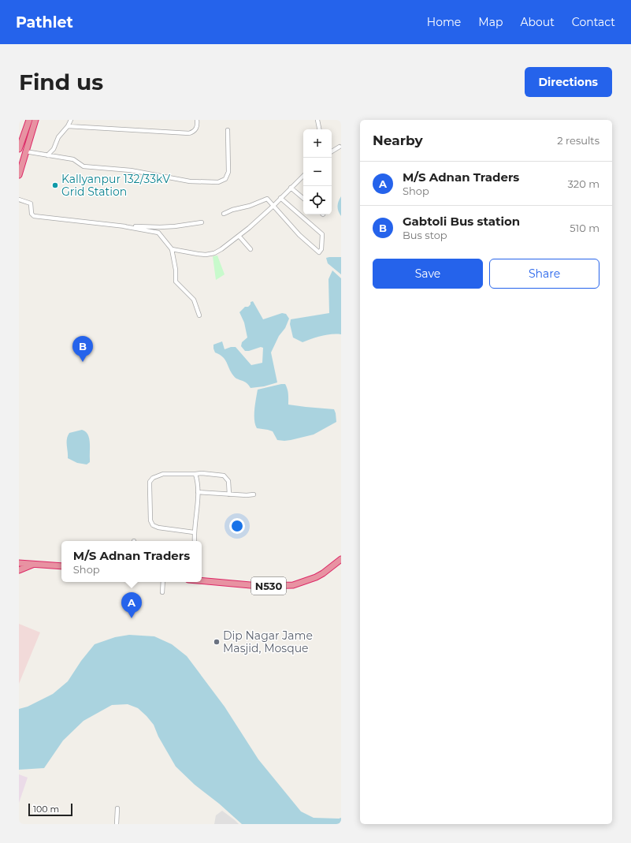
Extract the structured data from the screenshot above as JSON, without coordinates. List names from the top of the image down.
{
  "streets": {
    "highway": ["N530"]
  },
  "places": ["Kallyanpur 132/33kV Grid Station", "Dip Nagar Jame Masjid, Mosque"],
  "scale_bar": "100 m",
  "page": {
    "header": "Pathlet",
    "nav": [
      "Home",
      "Map",
      "About",
      "Contact"
    ],
    "buttons": [
      "Directions",
      ["Save", "Share"]
    ],
    "title": "Find us",
    "heading": ["Nearby", "2 results"],
    "map_buttons": ["+", "−"],
    "list": [
      {
        "mark": "A",
        "name": "M/S Adnan Traders",
        "note": "Shop",
        "value": "320 m"
      },
      {
        "mark": "B",
        "name": "Gabtoli Bus station",
        "note": "Bus stop",
        "value": "510 m"
      }
    ],
    "pins": ["B", "A"],
    "popup": ["M/S Adnan Traders", "Shop"],
    "scale": "100 m"
  }
}
